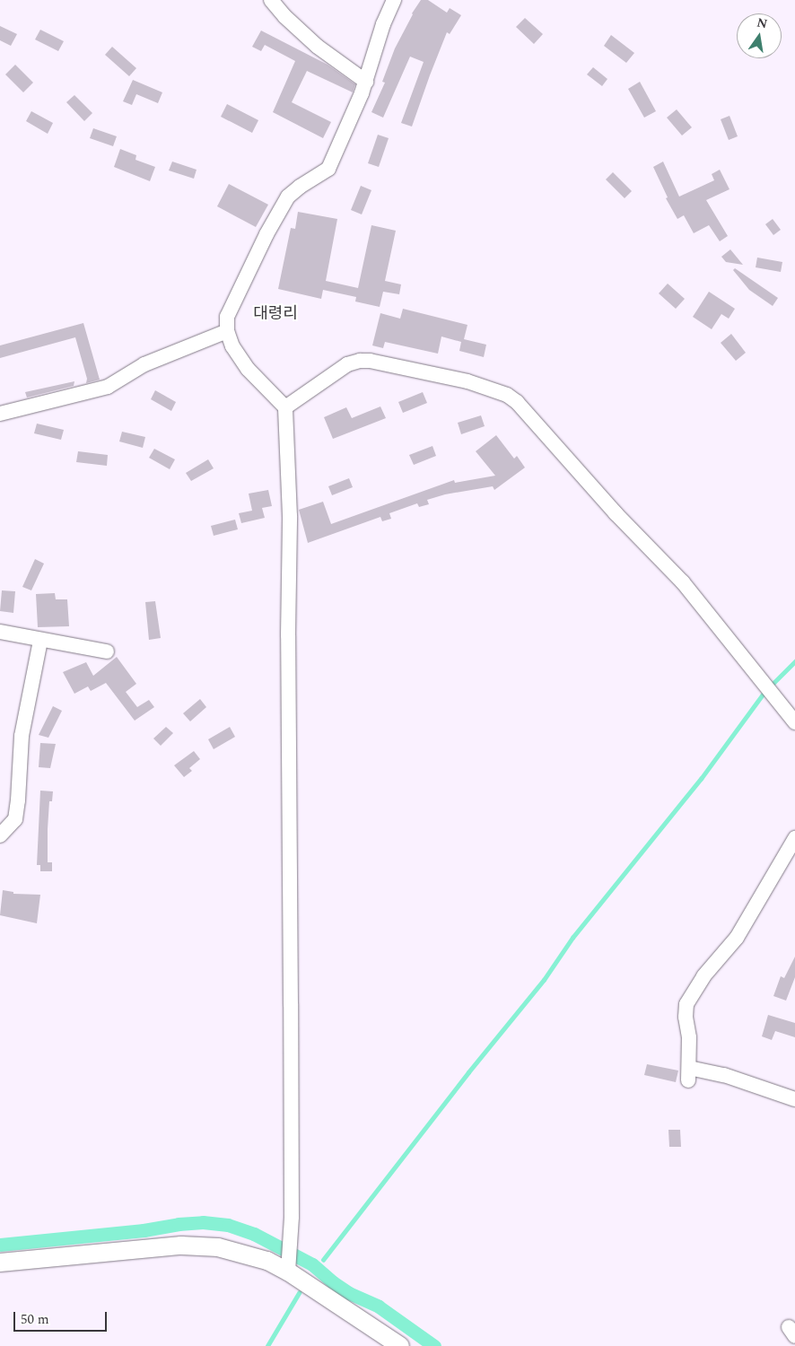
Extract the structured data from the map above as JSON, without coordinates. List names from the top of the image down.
{
  "districts": ["대령리"],
  "scale_bar": "50 m",
  "north": "top"
}
